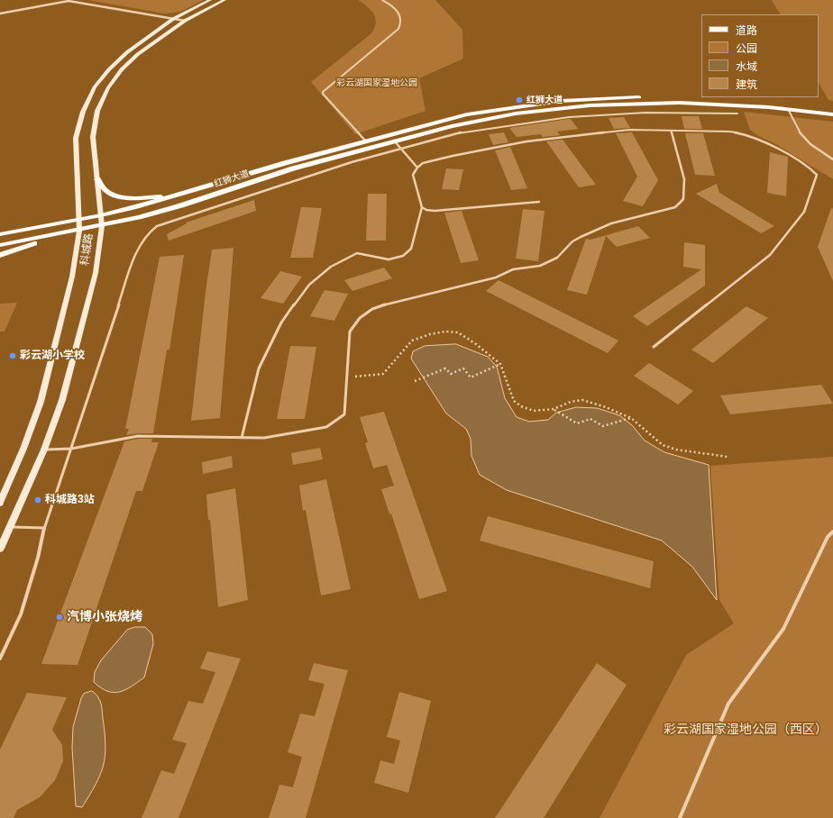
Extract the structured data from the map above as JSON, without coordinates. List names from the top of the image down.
{
  "streets": {
    "main road": ["红狮大道", "科城路"]
  },
  "crossings": [
    ["红狮大道", "科城路"]
  ],
  "parks": ["彩云湖国家湿地公园", "彩云湖国家湿地公园（西区）"],
  "places": [
    "红狮大道",
    "彩云湖小学校",
    "科城路3站",
    "汽博小张烧烤"
  ],
  "legend": [
    "道路",
    "公园",
    "水域",
    "建筑"
  ]
}
